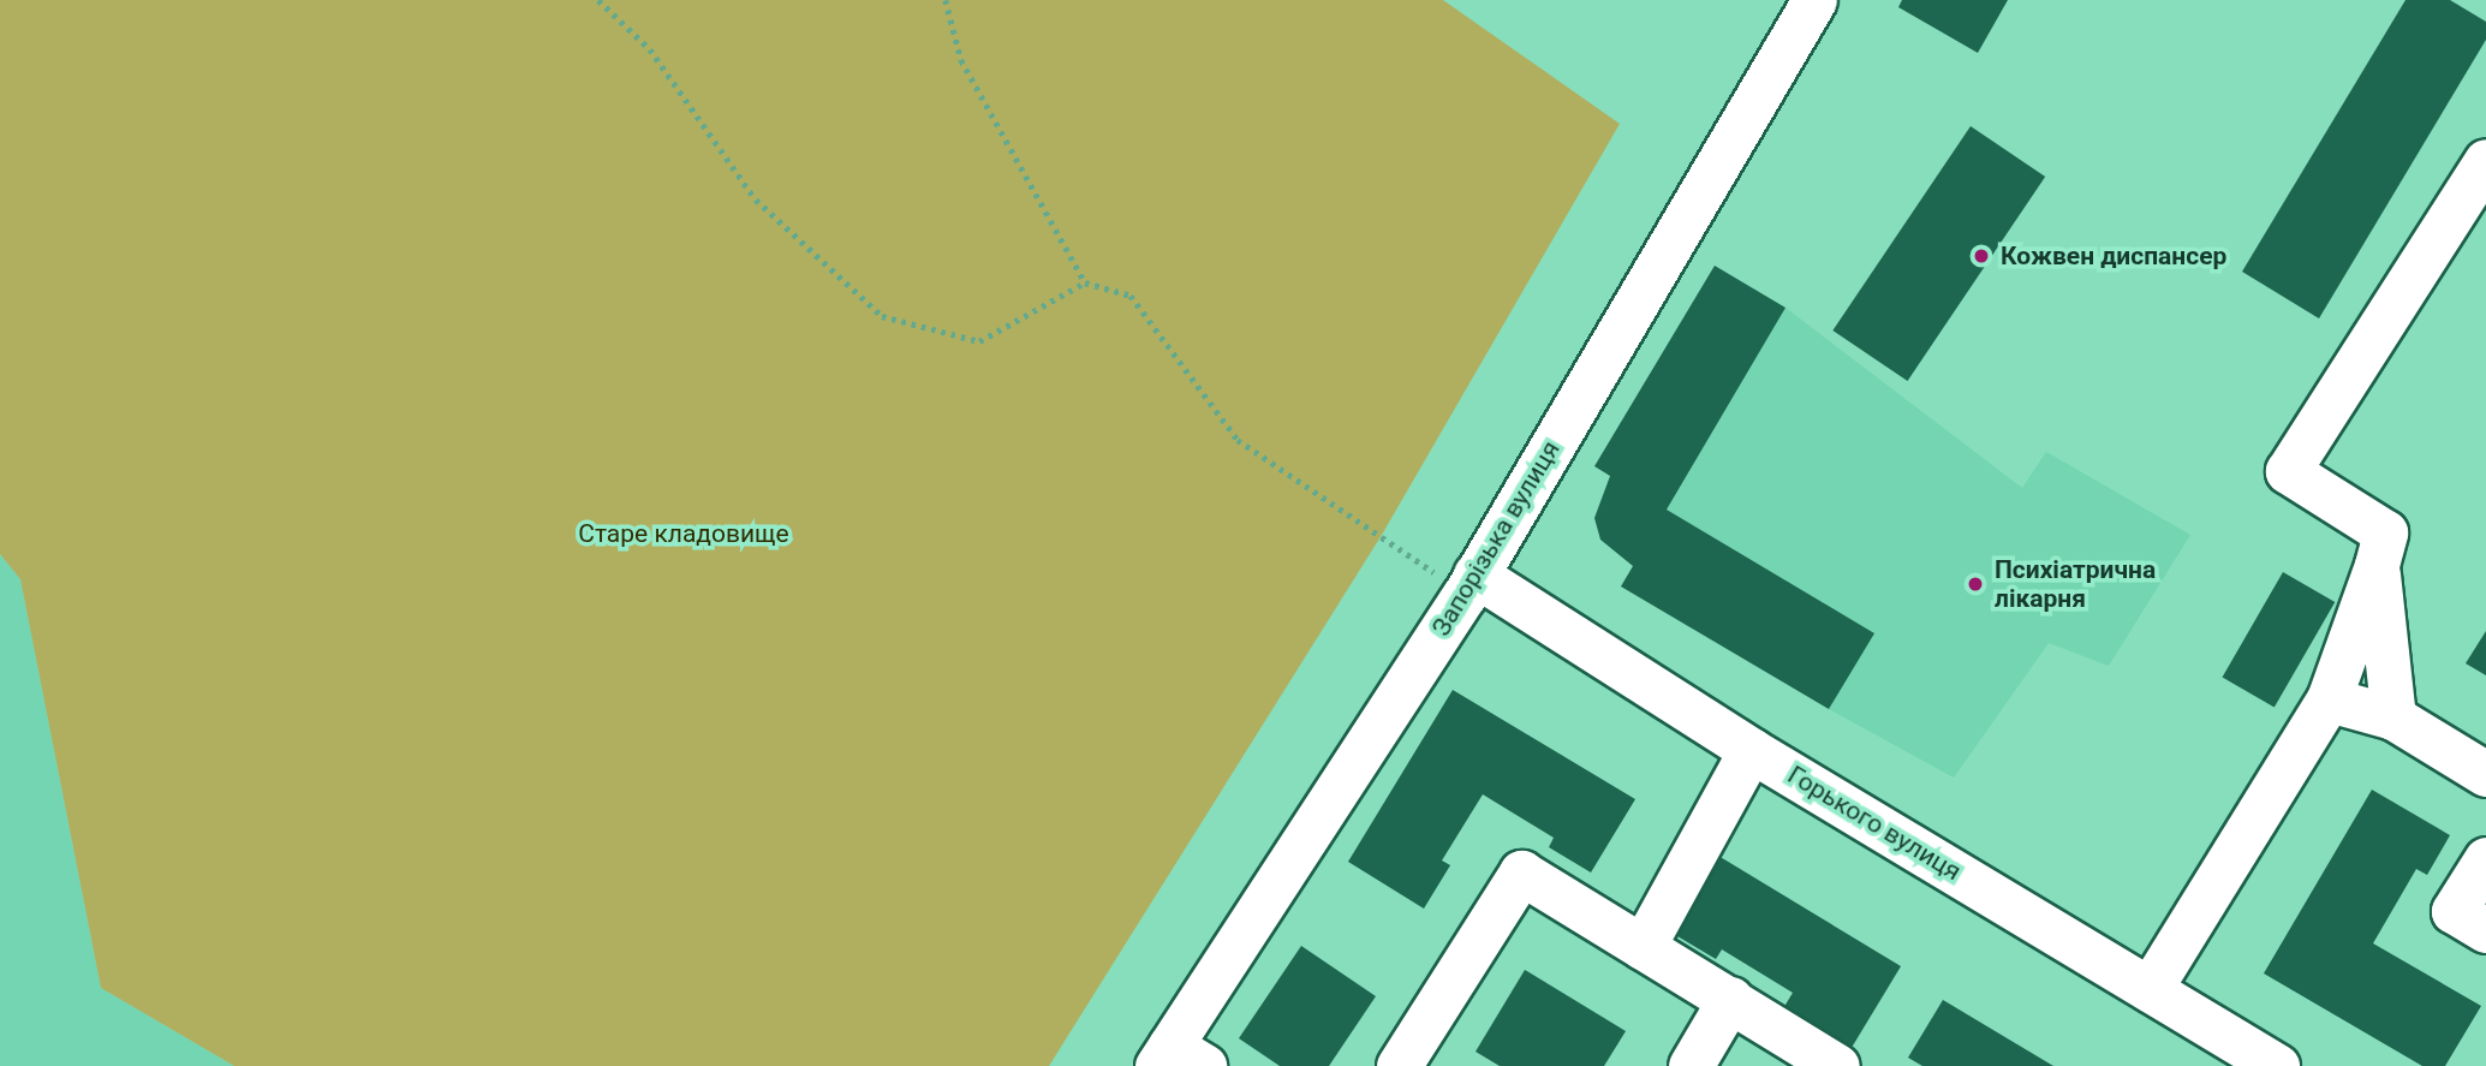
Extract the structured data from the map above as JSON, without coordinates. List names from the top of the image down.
{
  "streets": {
    "street": ["Запорізька вулиця", "Горького вулиця"]
  },
  "crossings": [
    ["Запорізька вулиця", "Горького вулиця"]
  ],
  "parks": ["Старе кладовище"],
  "places": ["Кожвен диспансер", "Психіатрична лікарня"]
}
